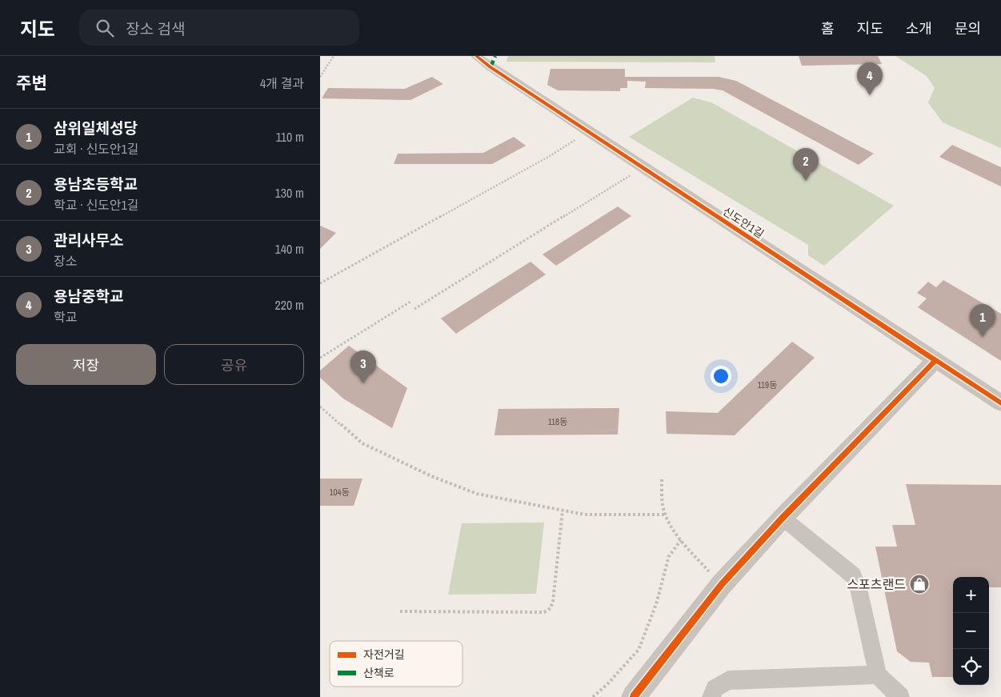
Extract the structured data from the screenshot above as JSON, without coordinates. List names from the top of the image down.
{
  "streets": {
    "street": ["신도안1길"]
  },
  "places": {
    "shop": ["스포츠랜드"]
  },
  "house_numbers": ["119동", "118동", "104동"],
  "legend": ["자전거길", "산책로"],
  "page": {
    "header": "지도",
    "search": "장소 검색",
    "nav": [
      "홈",
      "지도",
      "소개",
      "문의"
    ],
    "heading": ["주변", "4개 결과"],
    "pins": [
      "4",
      "2",
      "1",
      "3"
    ],
    "list": [
      {
        "mark": "1",
        "name": "삼위일체성당",
        "note": "교회 · 신도안1길",
        "value": "110 m"
      },
      {
        "mark": "2",
        "name": "용남초등학교",
        "note": "학교 · 신도안1길",
        "value": "130 m"
      },
      {
        "mark": "3",
        "name": "관리사무소",
        "note": "장소",
        "value": "140 m"
      },
      {
        "mark": "4",
        "name": "용남중학교",
        "note": "학교",
        "value": "220 m"
      }
    ],
    "buttons": ["저장", "공유"],
    "map_buttons": ["+", "−"]
  }
}
